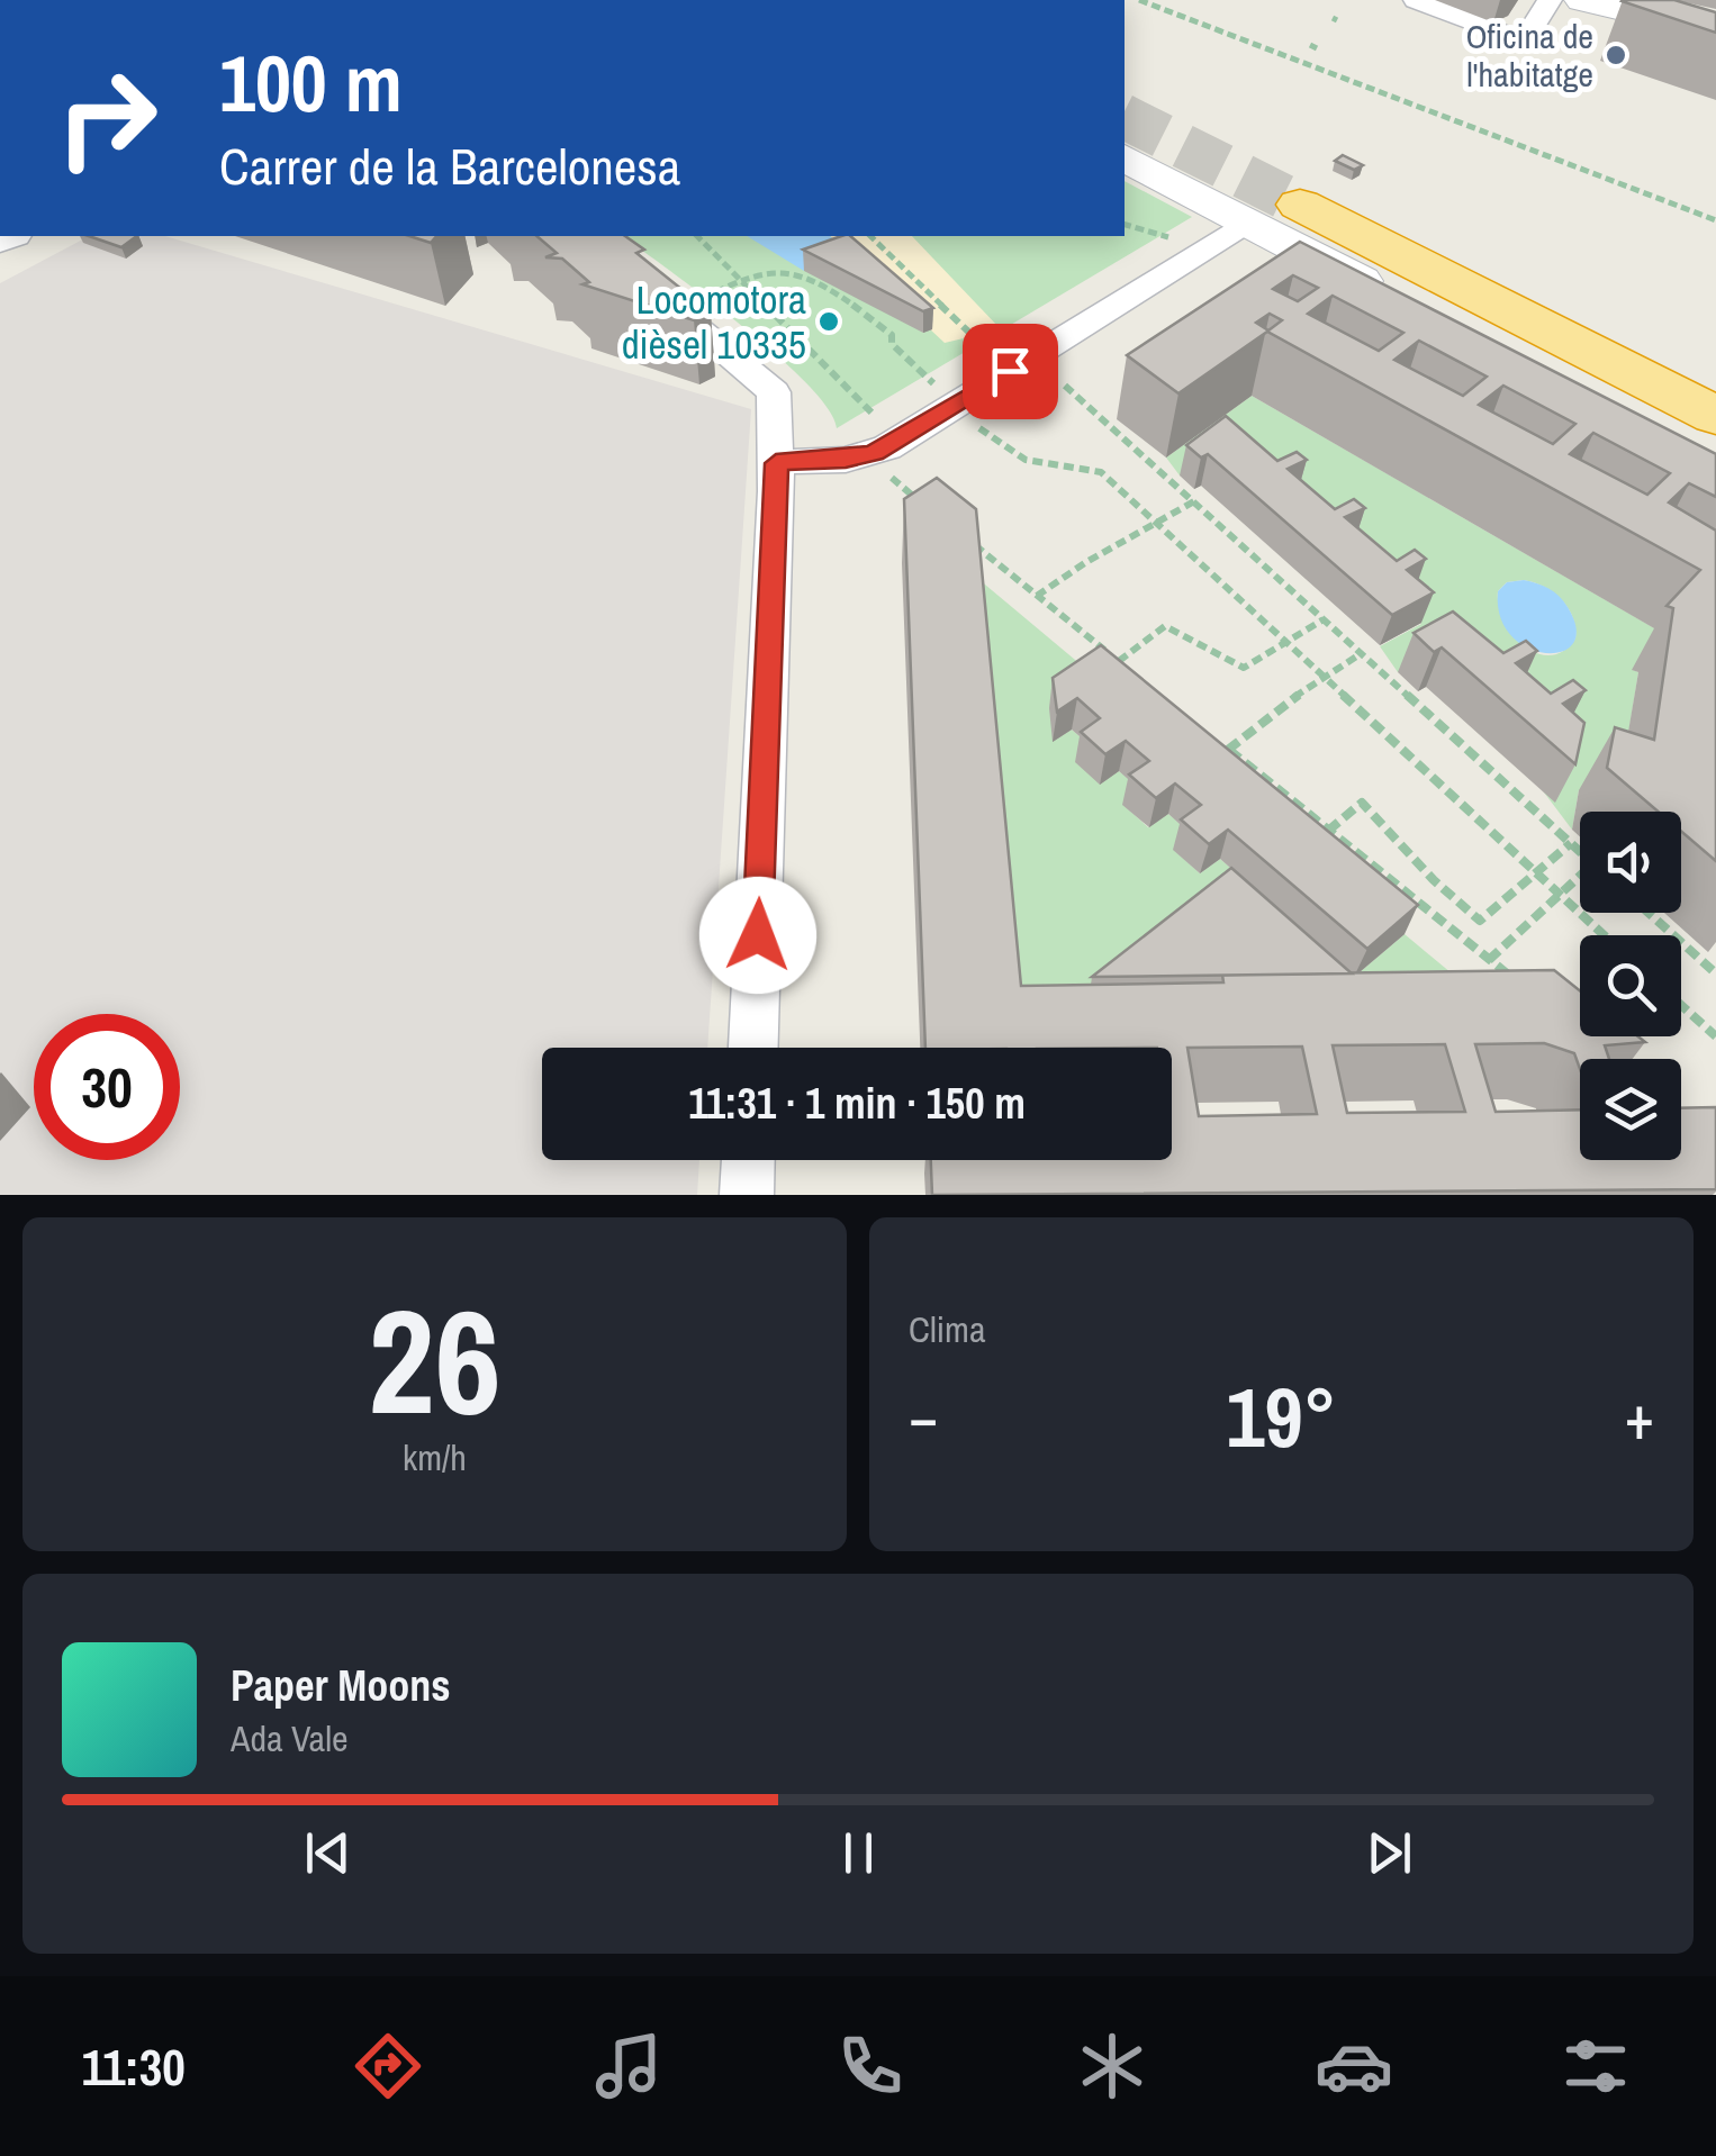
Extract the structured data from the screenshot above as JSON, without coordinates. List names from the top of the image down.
{
  "places": ["Oficina de l'habitatge", "Locomotora dièsel 10335"],
  "page": {
    "turn": ["100 m", "Carrer de la Barcelonesa"],
    "limit": "30",
    "trip": "11:31 · 1 min · 150 m",
    "tile": [
      ["26", "km/h"],
      "Clima"
    ],
    "heat": ["−", "19°", "+"],
    "song": ["Paper Moons", "Ada Vale"],
    "tabs": "11:30"
  }
}
